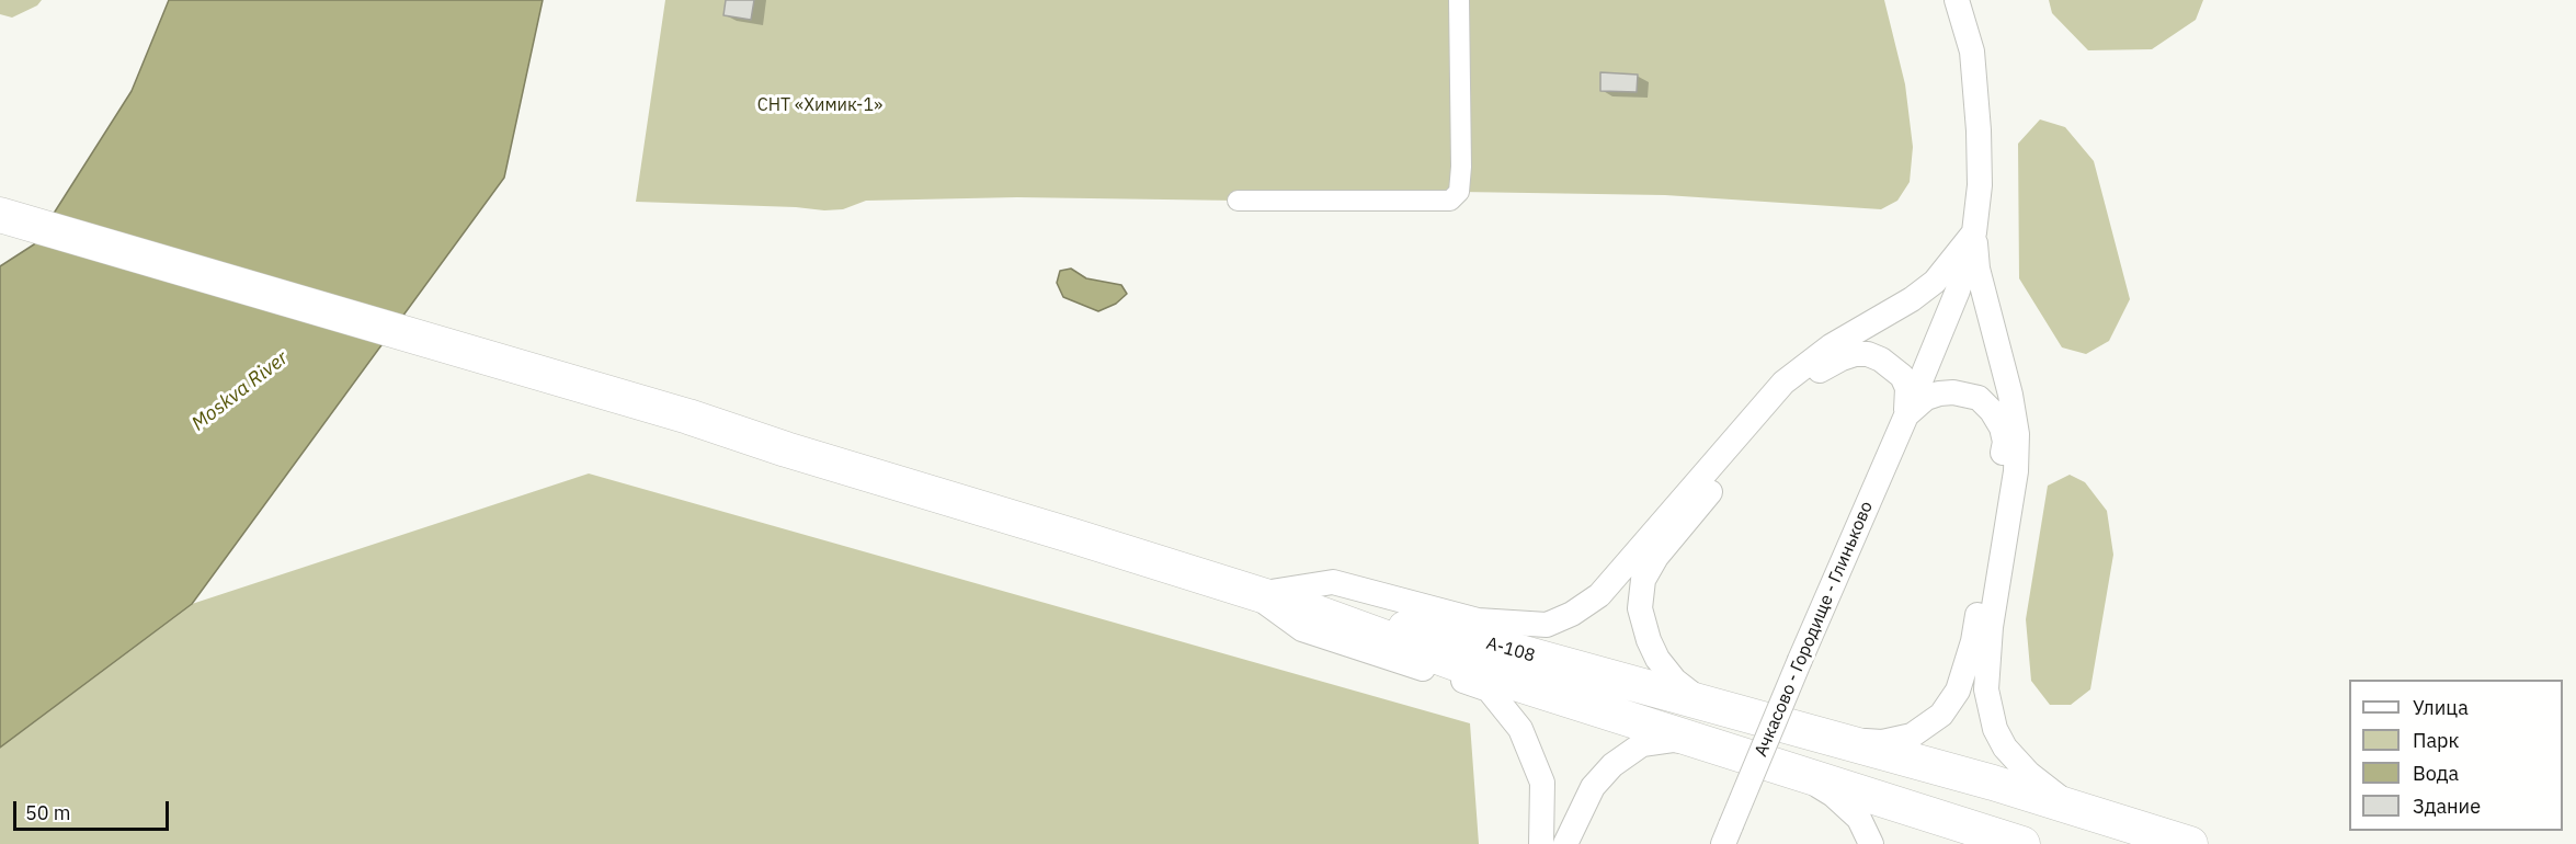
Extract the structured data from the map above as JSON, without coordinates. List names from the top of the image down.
{
  "streets": {
    "highway": ["А-108"],
    "street": ["Ачкасово - Городище - Глиньково"]
  },
  "water": ["Moskva River"],
  "parks": ["СНТ «Химик-1»"],
  "legend": [
    "Улица",
    "Парк",
    "Вода",
    "Здание"
  ],
  "scale_bar": "50 m"
}
